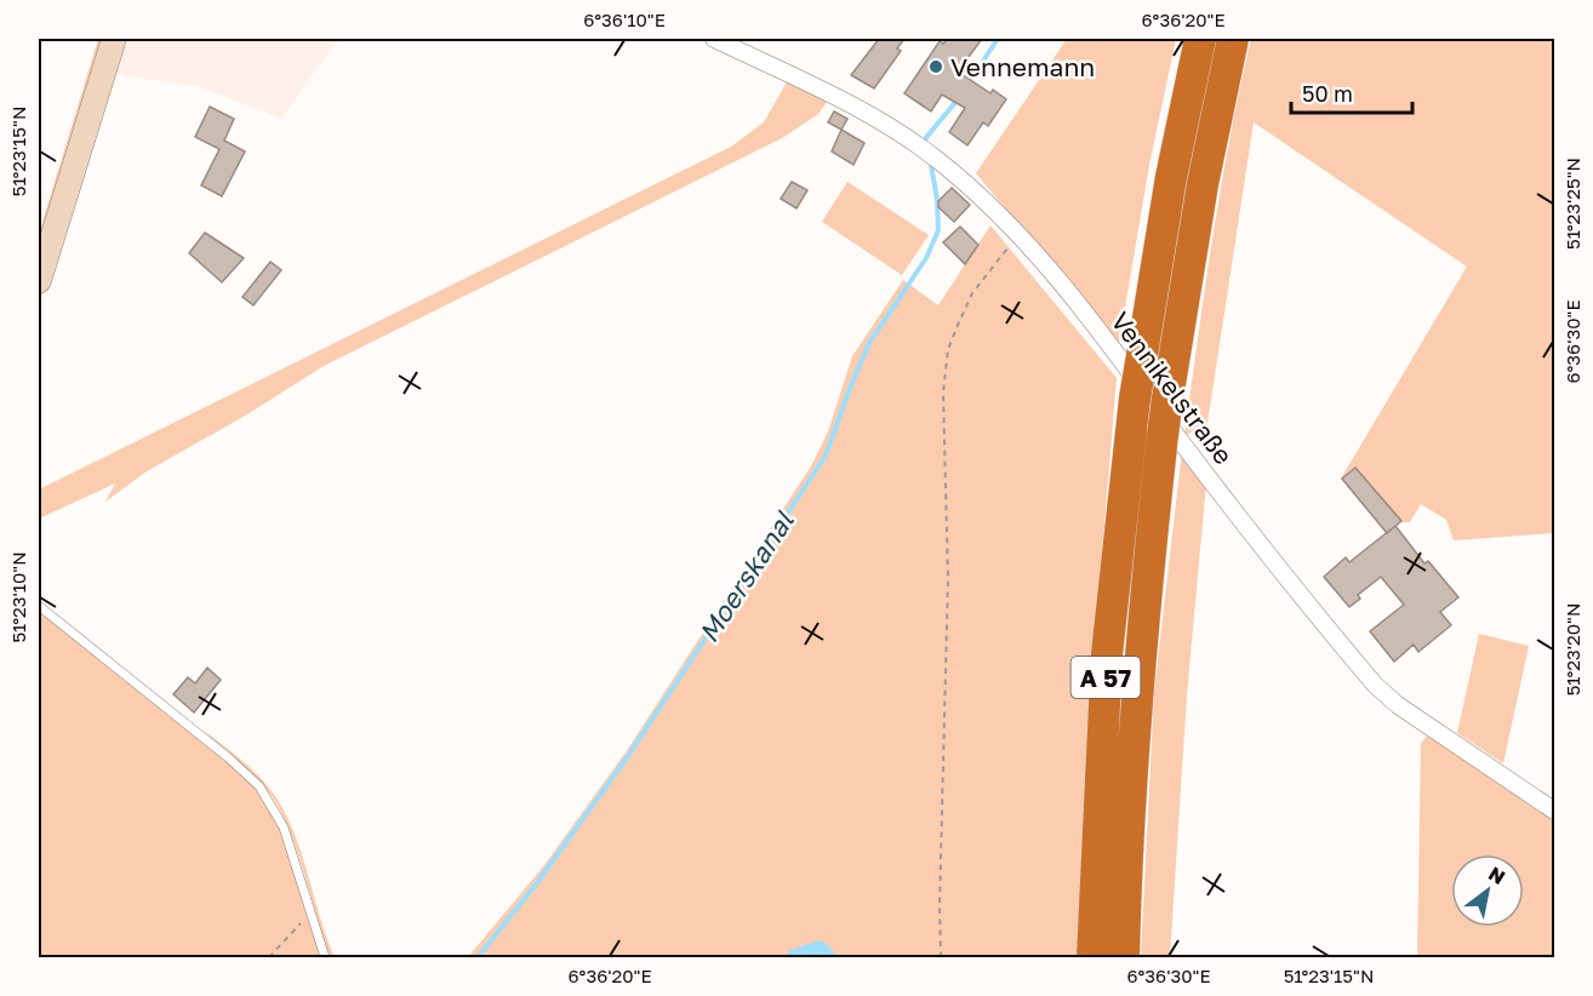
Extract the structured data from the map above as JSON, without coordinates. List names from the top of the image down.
{
  "streets": {
    "highway": ["A 57"],
    "street": ["Vennikelstraße"]
  },
  "water": ["Moerskanal"],
  "places": ["Vennemann"],
  "scale_bar": "50 m",
  "north": "top right",
  "coordinates": [
    "6°36'10\"E",
    "6°36'20\"E",
    "51°23'15\"N",
    "51°23'25\"N",
    "6°36'30\"E",
    "51°23'10\"N",
    "51°23'20\"N"
  ]
}
